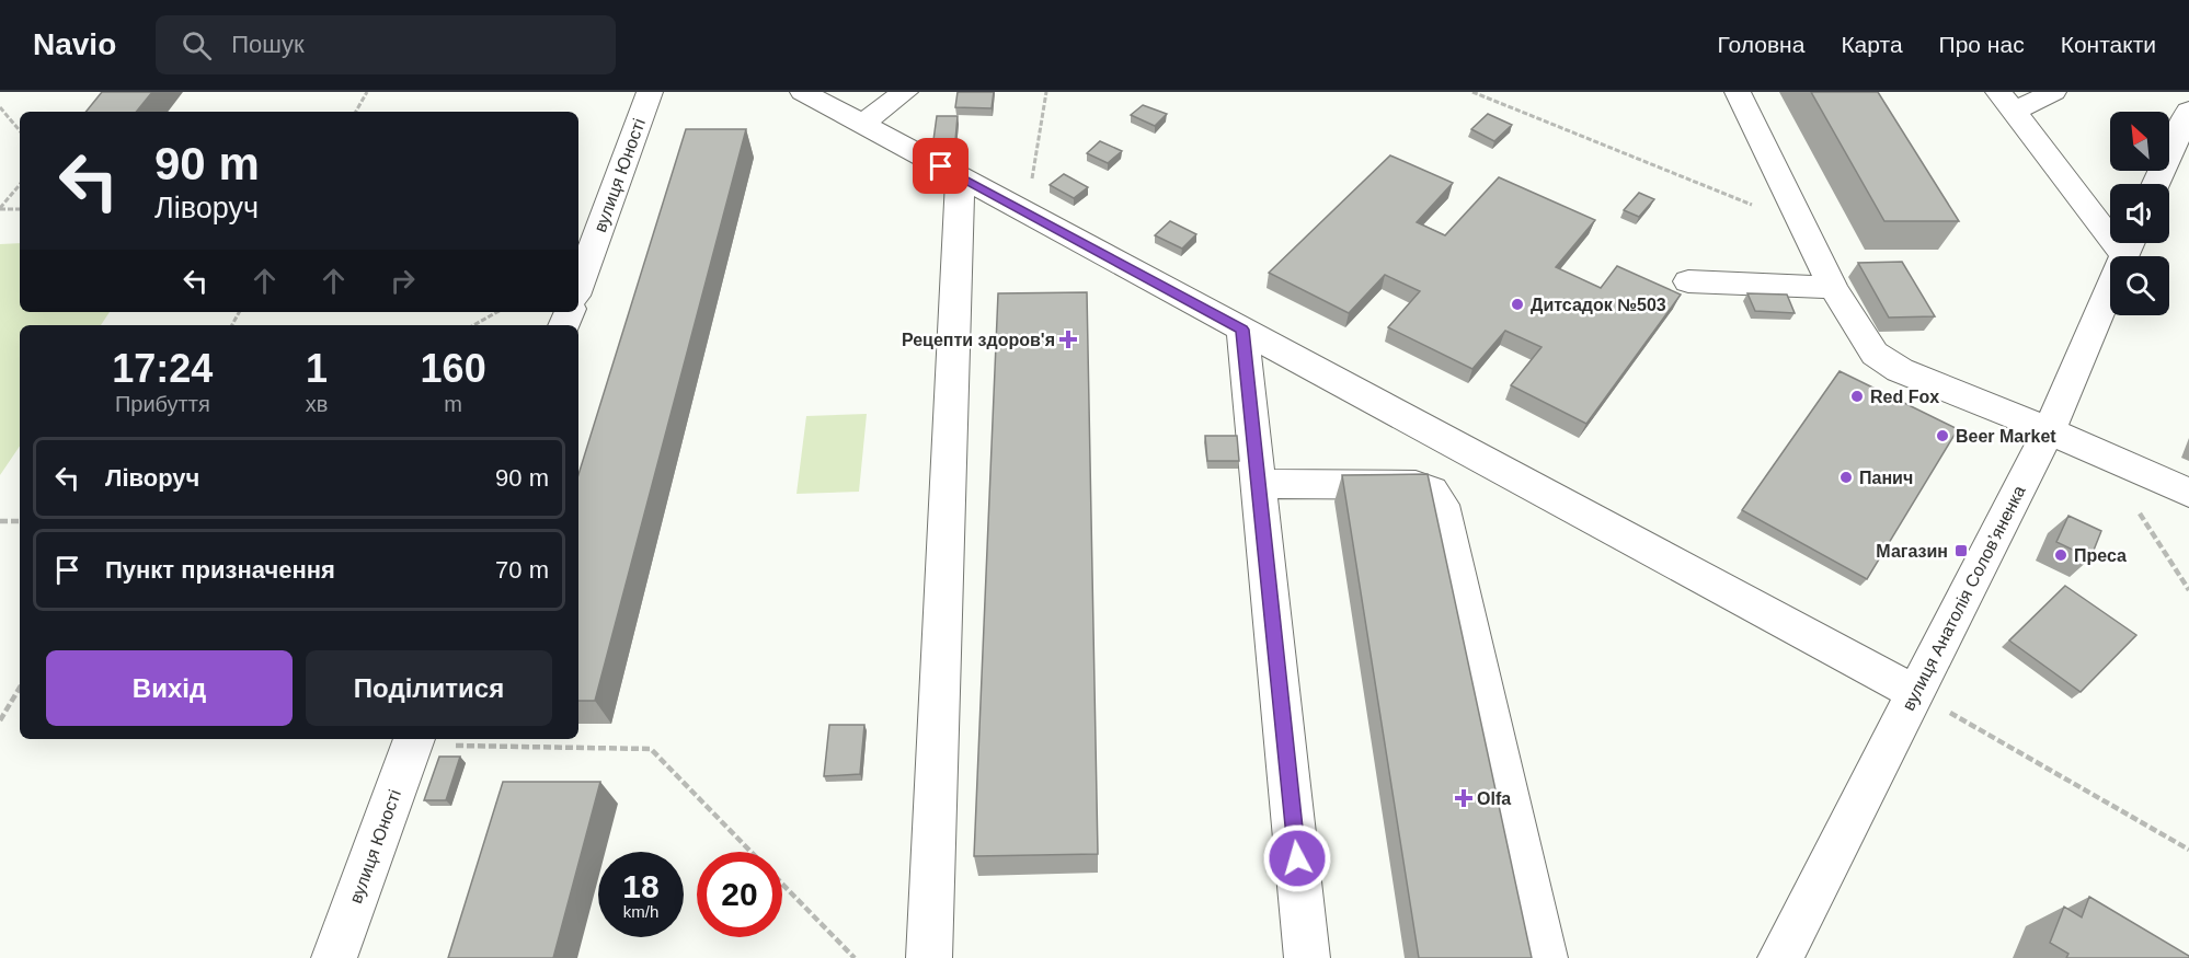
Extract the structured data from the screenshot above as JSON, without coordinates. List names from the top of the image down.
{
  "streets": {
    "street": ["вулиця Юності", "вулиця Анатолія Соловʼяненка"]
  },
  "places": {
    "other": [
      "Дитсадок №503",
      "Red Fox",
      "Beer Market",
      "Панич",
      "Преса"
    ],
    "health": ["Рецепти здоров'я", "Olfa"],
    "transit": ["Магазин"]
  },
  "north": "top left",
  "page": {
    "header": "Navio",
    "search": "Пошук",
    "nav": [
      "Головна",
      "Карта",
      "Про нас",
      "Контакти"
    ],
    "turn": ["90 m", "Ліворуч"],
    "eta": [
      "17:24",
      "Прибуття",
      "1",
      "хв",
      "160",
      "m"
    ],
    "list": [
      {
        "name": "Ліворуч",
        "value": "90 m"
      },
      {
        "name": "Пункт призначення",
        "value": "70 m"
      }
    ],
    "buttons": ["Вихід", "Поділитися"],
    "speed": "18 km/h",
    "limit": "20"
  }
}
